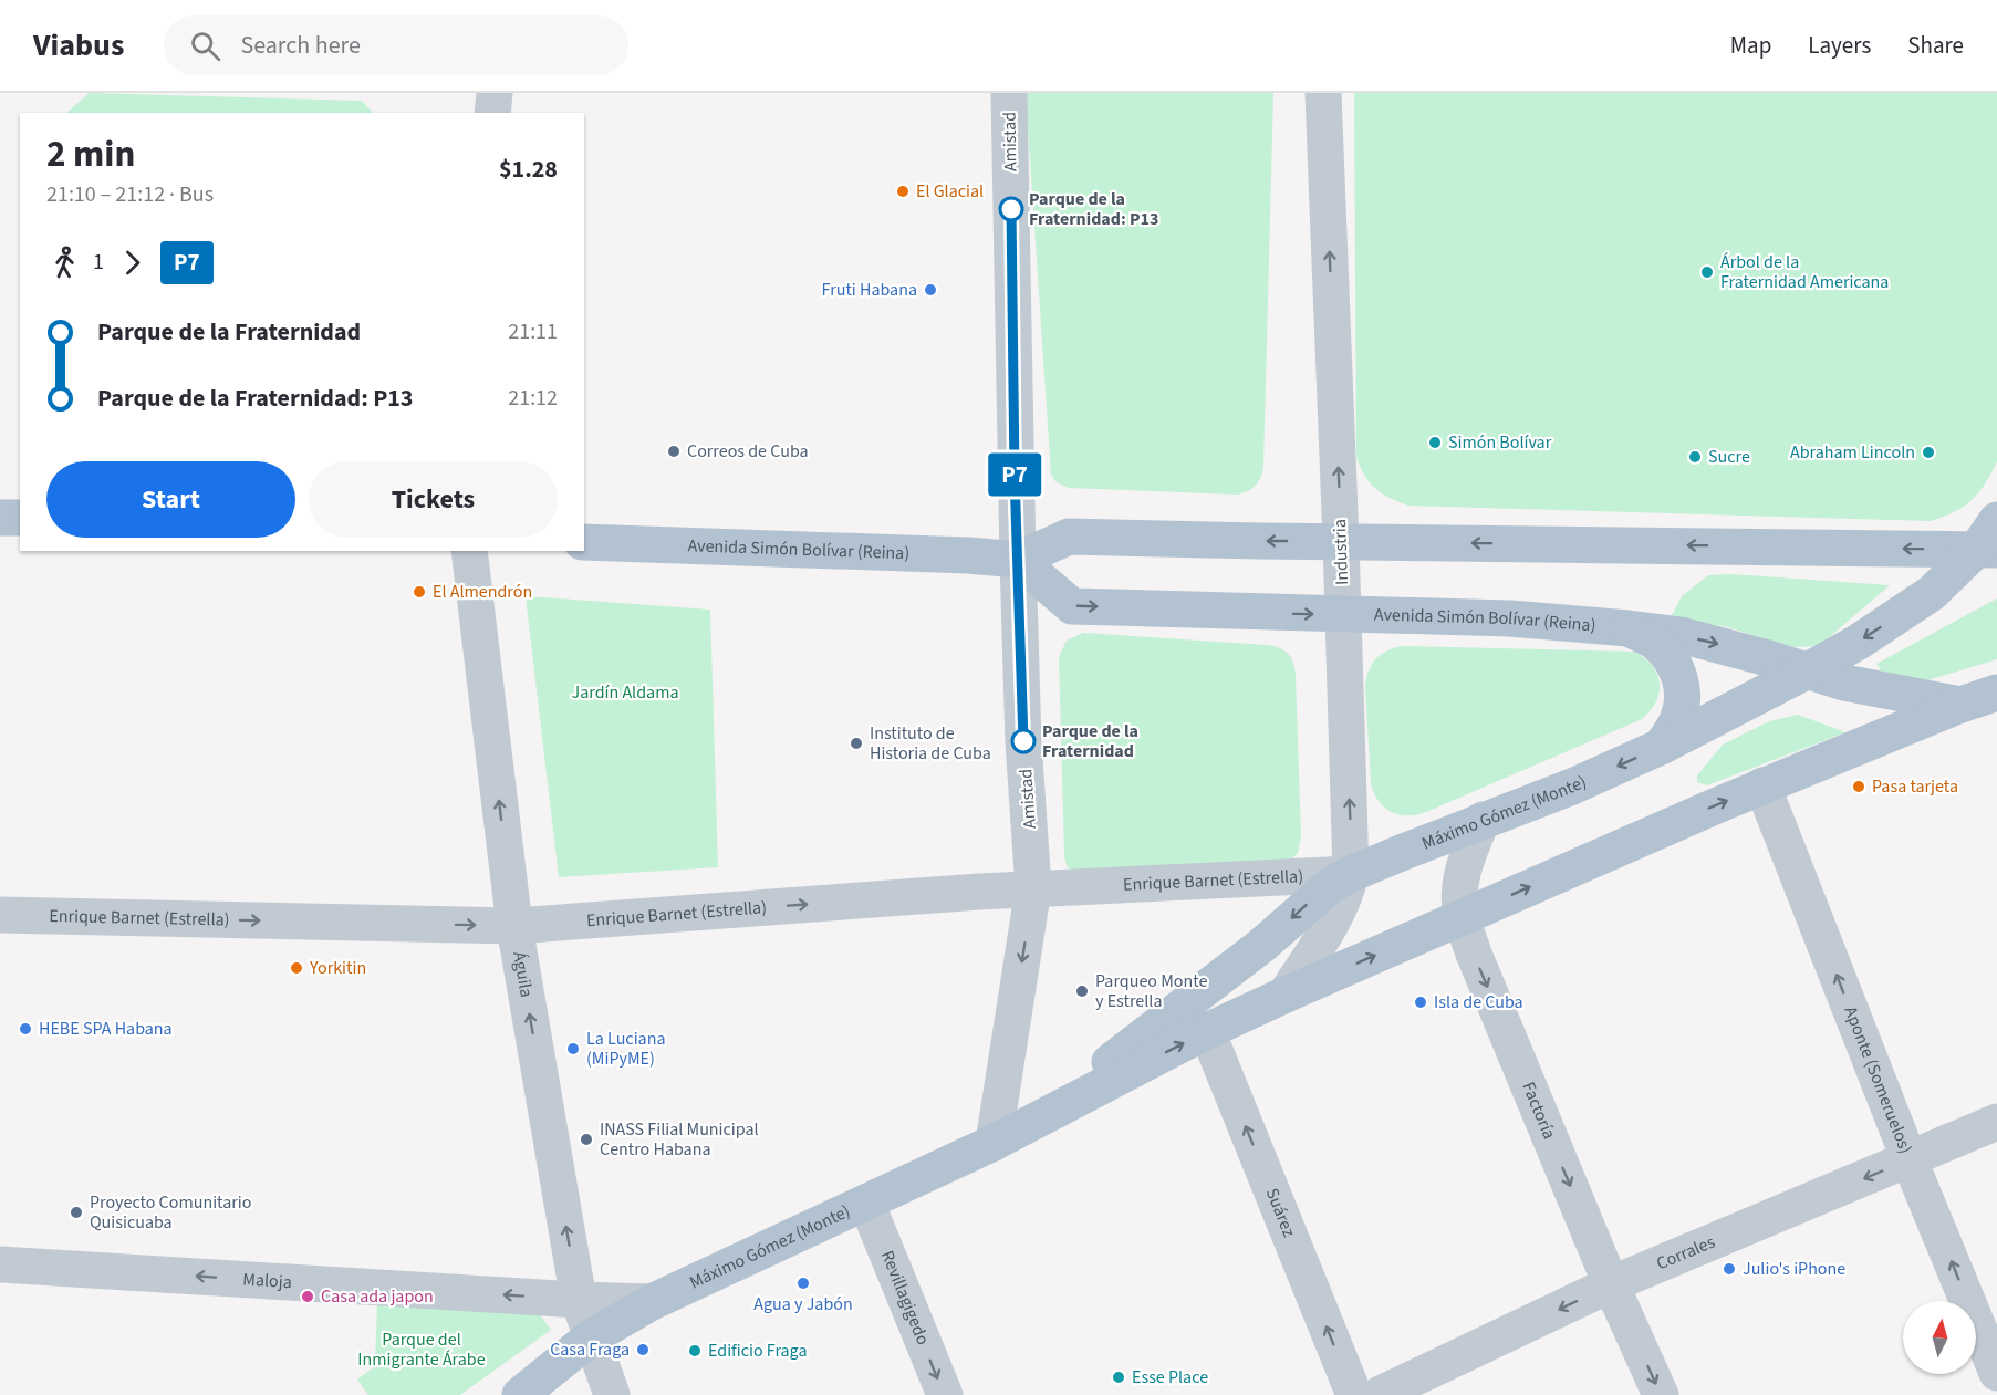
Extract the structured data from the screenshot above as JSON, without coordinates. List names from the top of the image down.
{
  "streets": {
    "main road": ["Avenida Simón Bolívar (Reina)", "Máximo Gómez (Monte)"],
    "street": [
      "Amistad",
      "Industria",
      "Enrique Barnet (Estrella)",
      "Águila",
      "Aponte (Someruelos)",
      "Factoría",
      "Suárez",
      "Corrales",
      "Maloja",
      "Revillagigedo"
    ]
  },
  "crossings": [
    ["Amistad", "Avenida Simón Bolívar (Reina)"],
    ["Amistad", "Máximo Gómez (Monte)"],
    ["Amistad", "Enrique Barnet (Estrella)"],
    ["Avenida Simón Bolívar (Reina)", "Industria"],
    ["Avenida Simón Bolívar (Reina)", "Máximo Gómez (Monte)"],
    ["Industria", "Máximo Gómez (Monte)"],
    ["Industria", "Enrique Barnet (Estrella)"],
    ["Máximo Gómez (Monte)", "Enrique Barnet (Estrella)"],
    ["Máximo Gómez (Monte)", "Águila"],
    ["Máximo Gómez (Monte)", "Aponte (Someruelos)"],
    ["Máximo Gómez (Monte)", "Factoría"],
    ["Máximo Gómez (Monte)", "Suárez"],
    ["Máximo Gómez (Monte)", "Maloja"],
    ["Máximo Gómez (Monte)", "Revillagigedo"],
    ["Enrique Barnet (Estrella)", "Águila"],
    ["Águila", "Maloja"],
    ["Aponte (Someruelos)", "Corrales"],
    ["Factoría", "Corrales"]
  ],
  "one_way": [
    "Industria",
    "Enrique Barnet (Estrella)",
    "Águila",
    "Aponte (Someruelos)",
    "Factoría",
    "Suárez",
    "Corrales",
    "Maloja",
    "Revillagigedo"
  ],
  "parks": ["Jardín Aldama", "Parque del Inmigrante Árabe"],
  "places": [
    "El Glacial",
    "Parque de la Fraternidad: P13",
    "Árbol de la Fraternidad Americana",
    "Fruti Habana",
    "Simón Bolívar",
    "Correos de Cuba",
    "Abraham Lincoln",
    "Sucre",
    "El Almendrón",
    "Parque de la Fraternidad",
    "Instituto de Historia de Cuba",
    "Pasa tarjeta",
    "Yorkitin",
    "Parqueo Monte y Estrella",
    "Isla de Cuba",
    "HEBE SPA Habana",
    "La Luciana (MiPyME)",
    "INASS Filial Municipal Centro Habana",
    "Proyecto Comunitario Quisicuaba",
    "Julio's iPhone",
    "Agua y Jabón",
    "Casa ada japon",
    "Casa Fraga",
    "Edificio Fraga",
    "Esse Place"
  ],
  "lines": ["bus line P7"],
  "north": "top",
  "page": {
    "header": "Viabus",
    "search": "Search here",
    "nav": ["Map", "Layers", "Share"],
    "on_map": "P7",
    "heading": ["2 min", "21:10 – 21:12 · Bus", "$1.28"],
    "legs": ["1", "P7"],
    "list": [
      {
        "name": "Parque de la Fraternidad",
        "value": "21:11"
      },
      {
        "name": "Parque de la Fraternidad: P13",
        "value": "21:12"
      }
    ],
    "buttons": ["Start", "Tickets"]
  }
}
